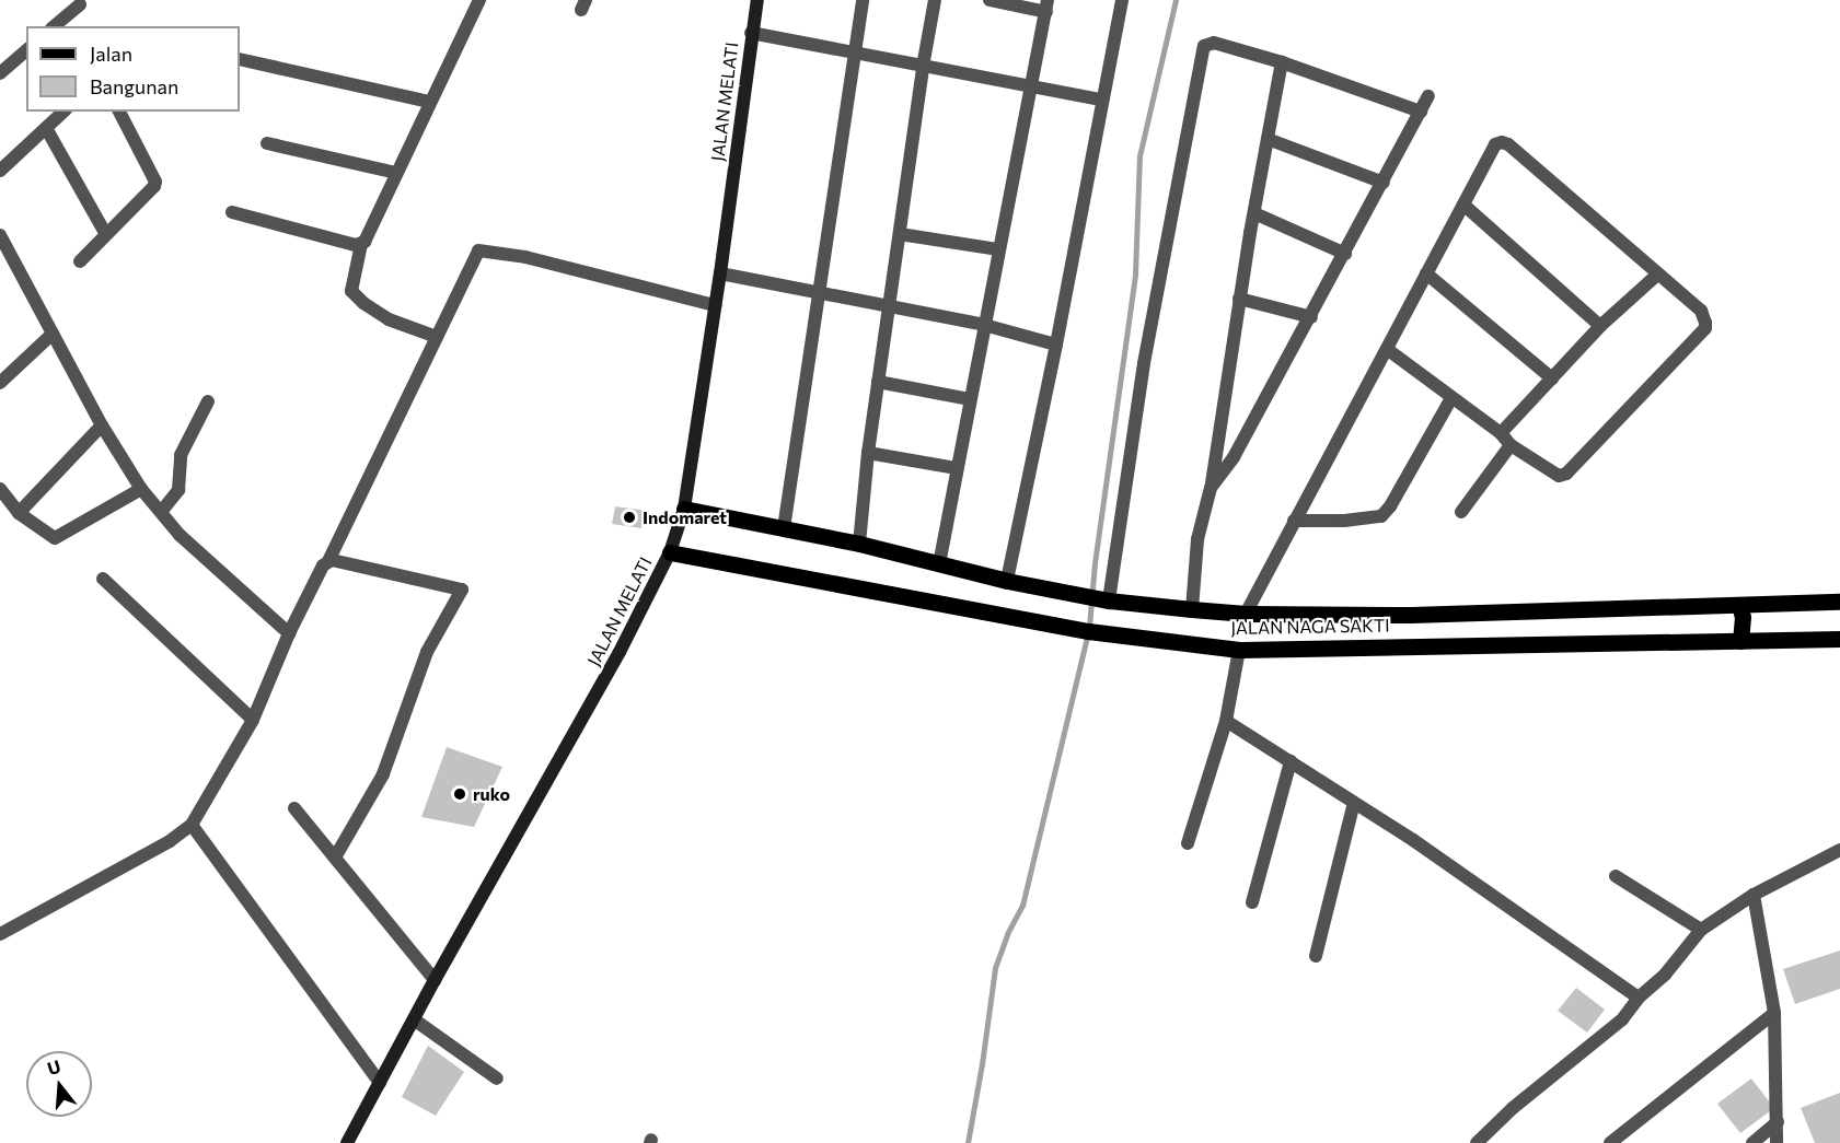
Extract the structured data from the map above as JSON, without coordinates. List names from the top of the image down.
{
  "streets": {
    "main road": ["JALAN MELATI", "JALAN NAGA SAKTI"]
  },
  "crossings": [
    ["JALAN MELATI", "JALAN NAGA SAKTI"]
  ],
  "places": ["Indomaret", "ruko"],
  "legend": ["Jalan", "Bangunan"],
  "north": "top"
}
